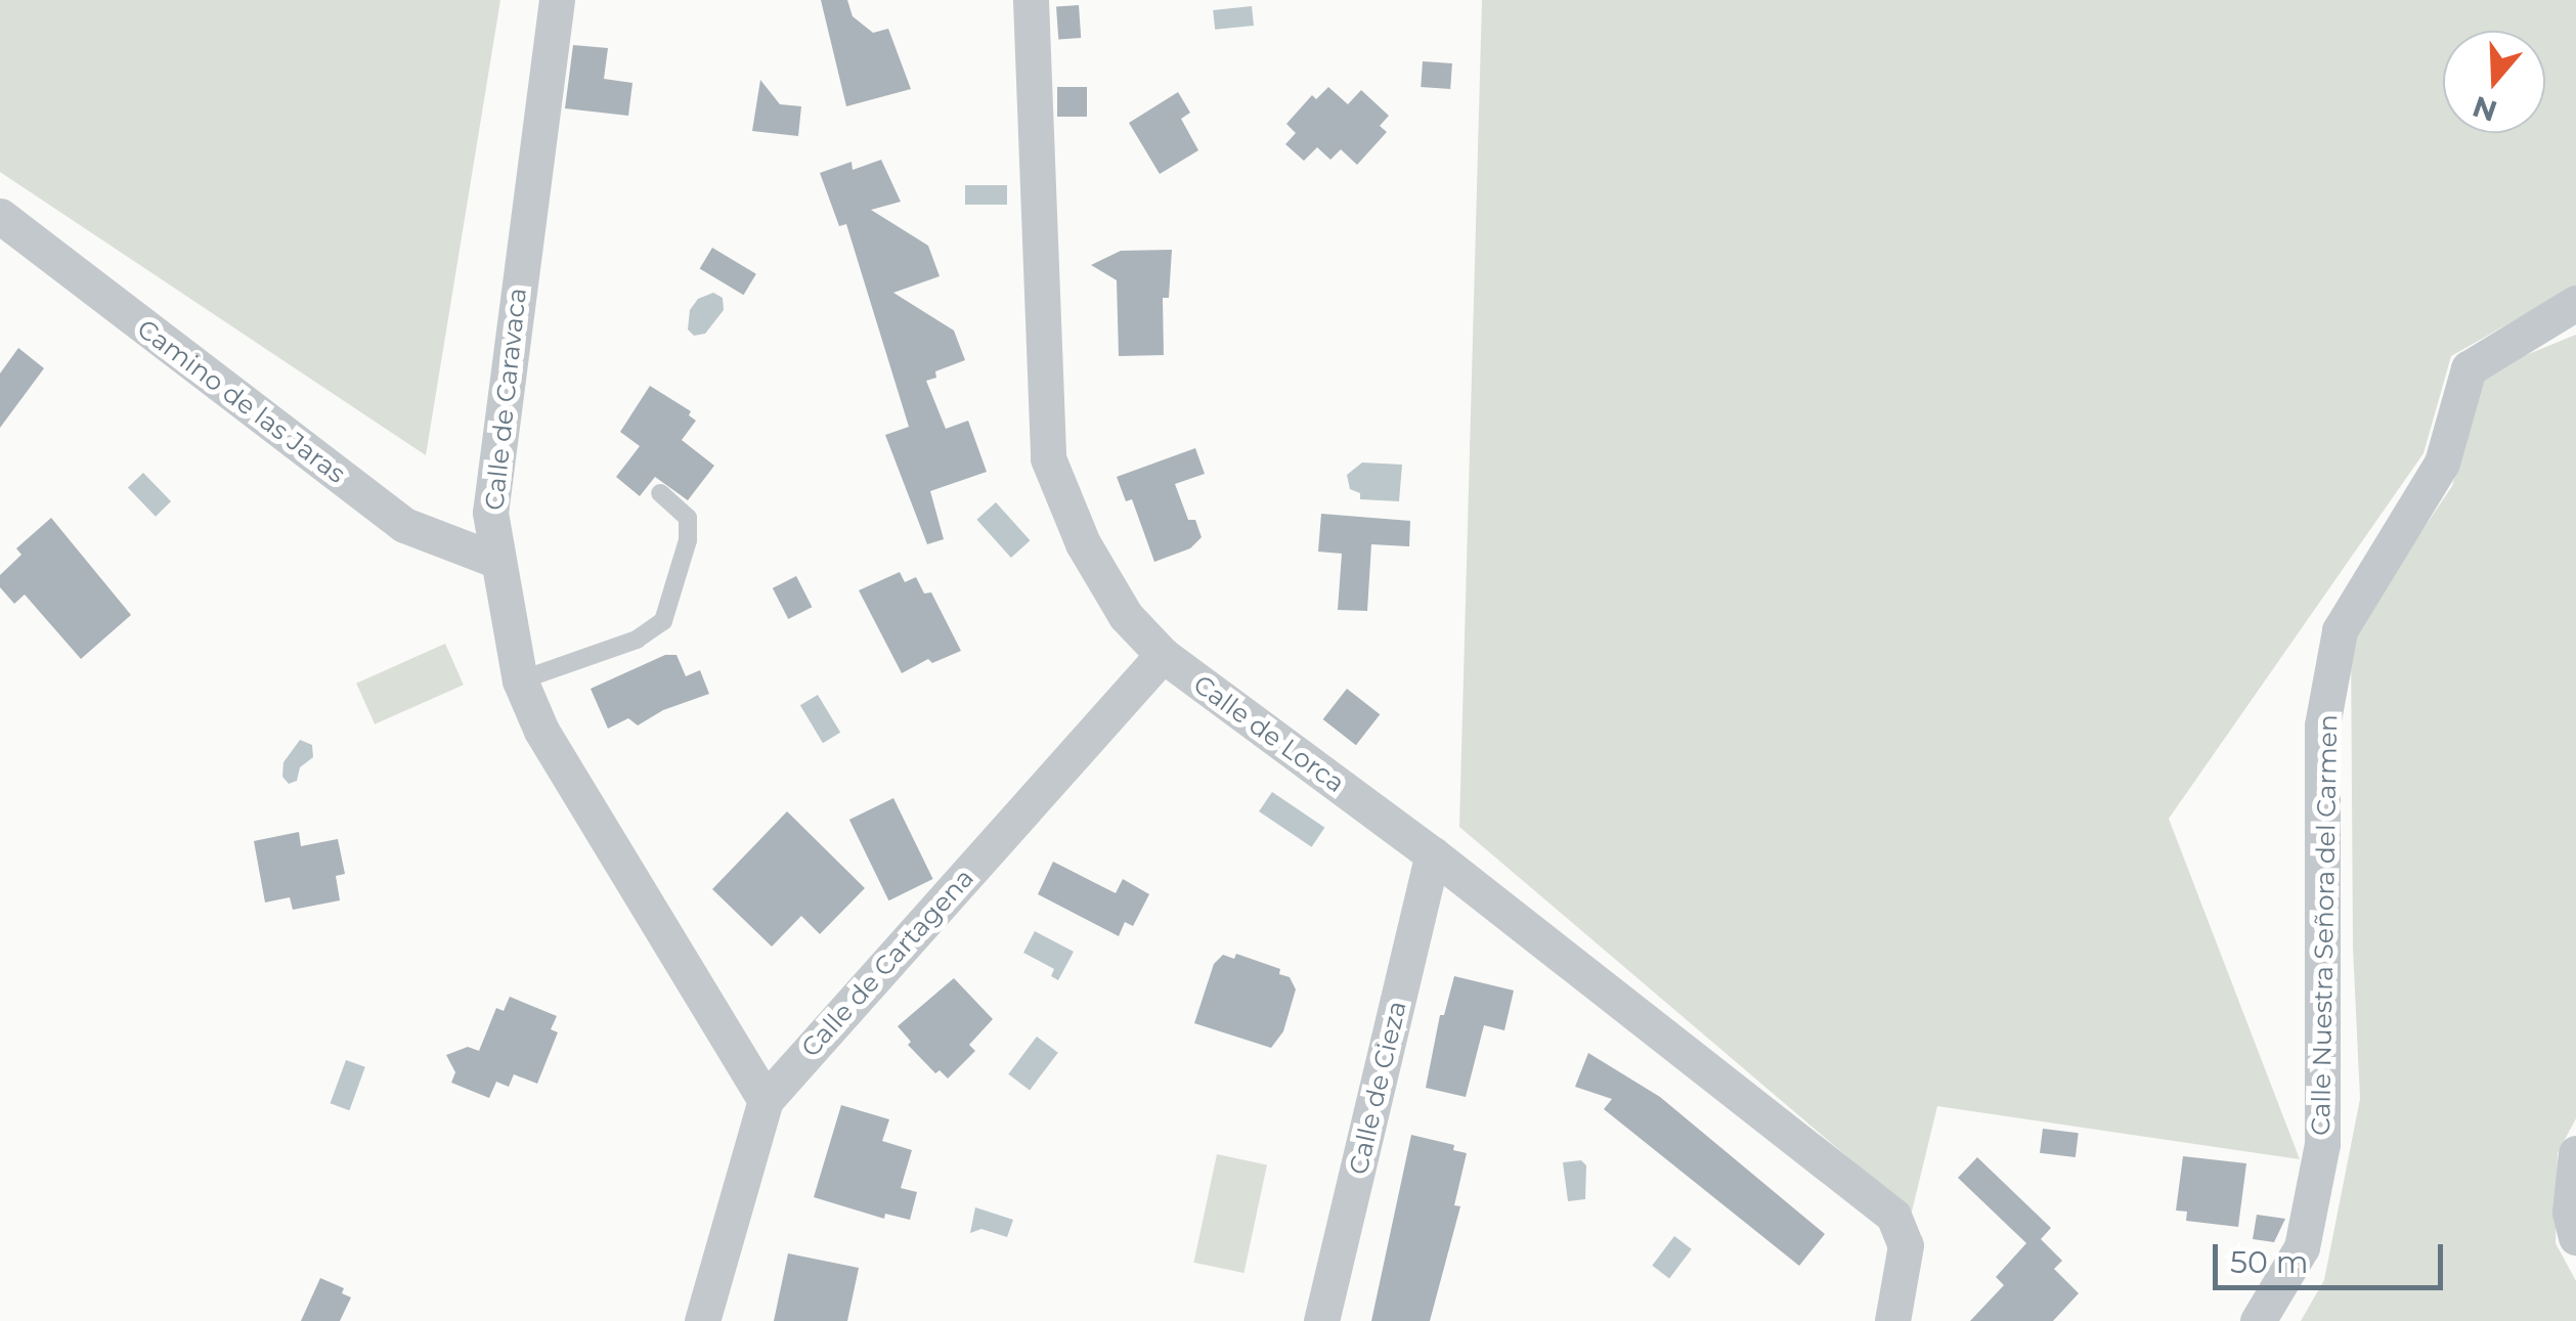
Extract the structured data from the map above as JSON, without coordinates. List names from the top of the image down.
{
  "streets": {
    "street": [
      "Calle de Caravaca",
      "Camino de las Jaras",
      "Calle de Lorca",
      "Calle Nuestra Señora del Carmen",
      "Calle de Cartagena",
      "Calle de Cieza"
    ]
  },
  "crossings": [
    ["Calle de Caravaca", "Camino de las Jaras"],
    ["Calle de Caravaca", "Calle de Cartagena"],
    ["Calle de Lorca", "Calle de Cartagena"],
    ["Calle de Lorca", "Calle de Cieza"]
  ],
  "scale_bar": "50 m",
  "north": "bottom"
}
